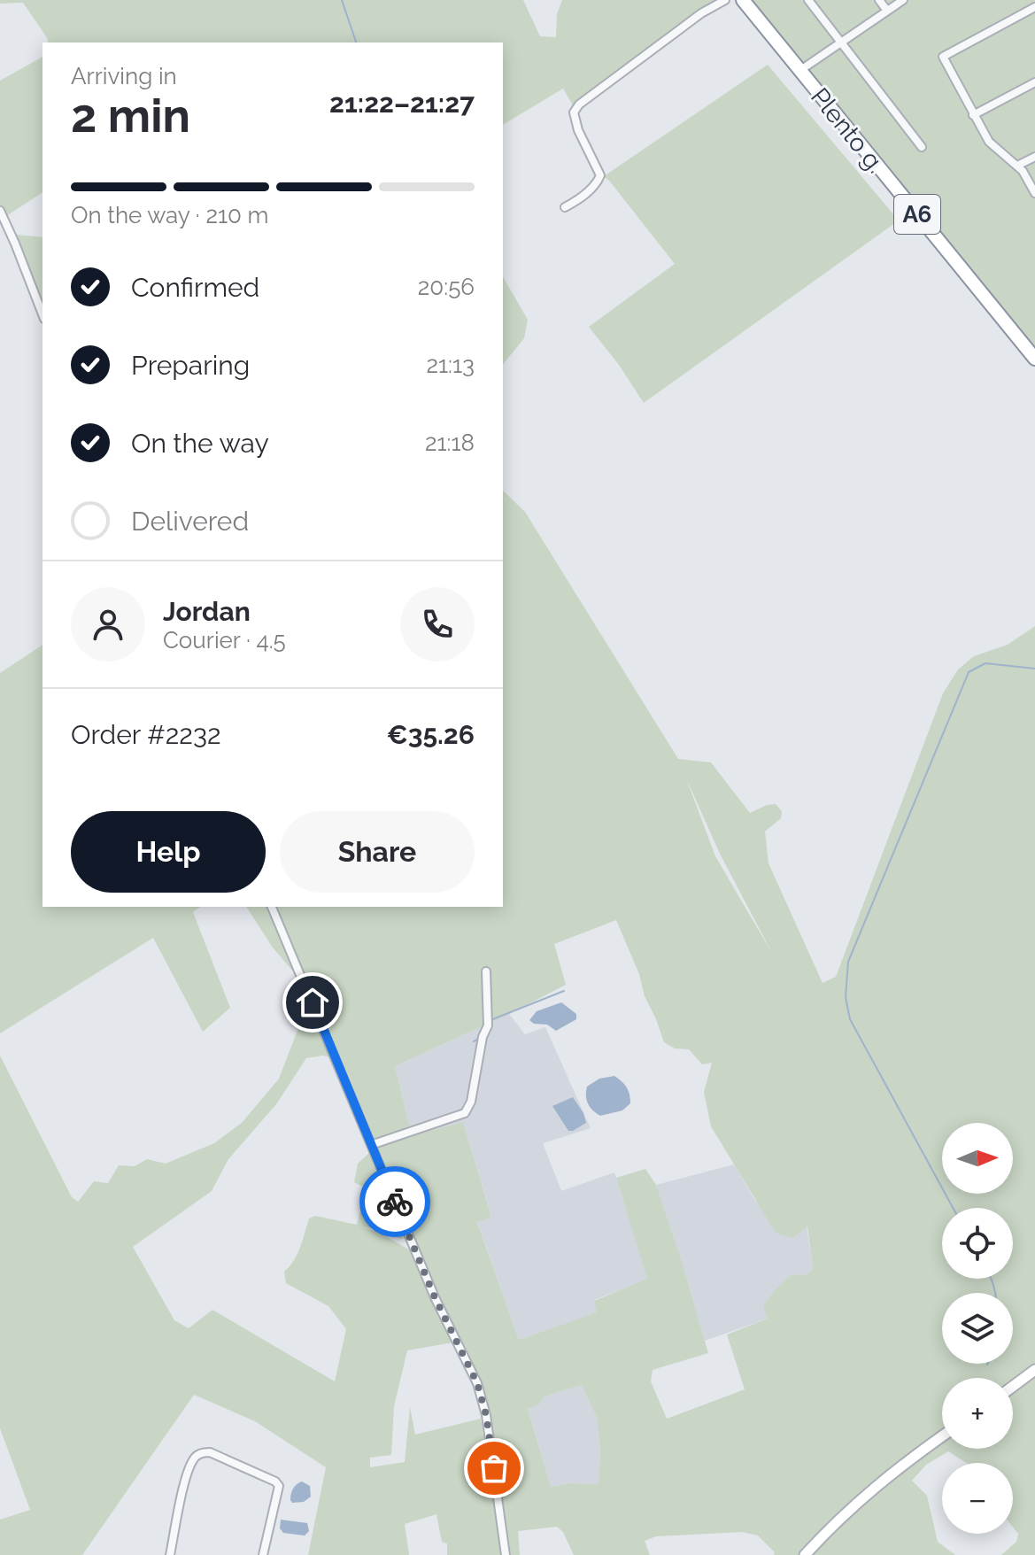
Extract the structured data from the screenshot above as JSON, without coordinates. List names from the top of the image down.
{
  "streets": {
    "highway": ["Plento g.", "A6"]
  },
  "north": "right",
  "page": {
    "heading": ["2 min", "Arriving in", "21:22–21:27"],
    "panel": [
      "Jordan",
      "Courier · 4.5",
      "Order #2232",
      "€35.26"
    ],
    "bar": "On the way · 210 m",
    "list": [
      ["Confirmed", "20:56"],
      ["Preparing", "21:13"],
      ["On the way", "21:18"],
      "Delivered"
    ],
    "buttons": ["Help", "Share"],
    "map_buttons": ["+", "−"]
  }
}
